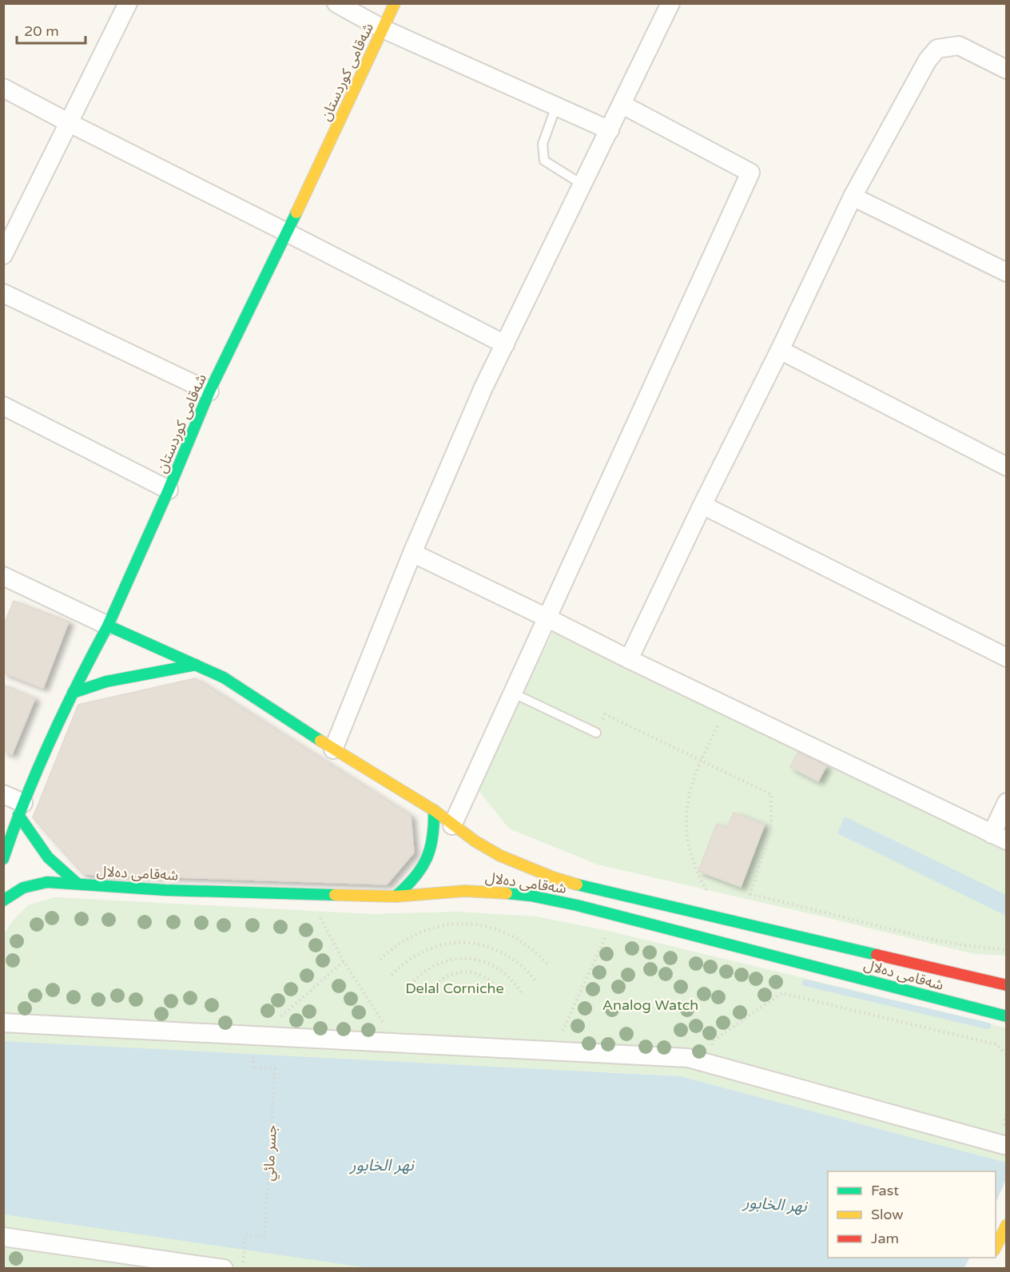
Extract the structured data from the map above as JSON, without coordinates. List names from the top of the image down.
{
  "streets": {
    "main road": ["شەقامی کوردستان", "شەقامی دەلال"],
    "path": ["جسر مائي"]
  },
  "crossings": [
    ["شەقامی کوردستان", "شەقامی دەلال"]
  ],
  "water": ["نهر الخابور"],
  "parks": ["Delal Corniche", "Analog Watch"],
  "legend": ["Fast", "Slow", "Jam"],
  "scale_bar": "20 m"
}
